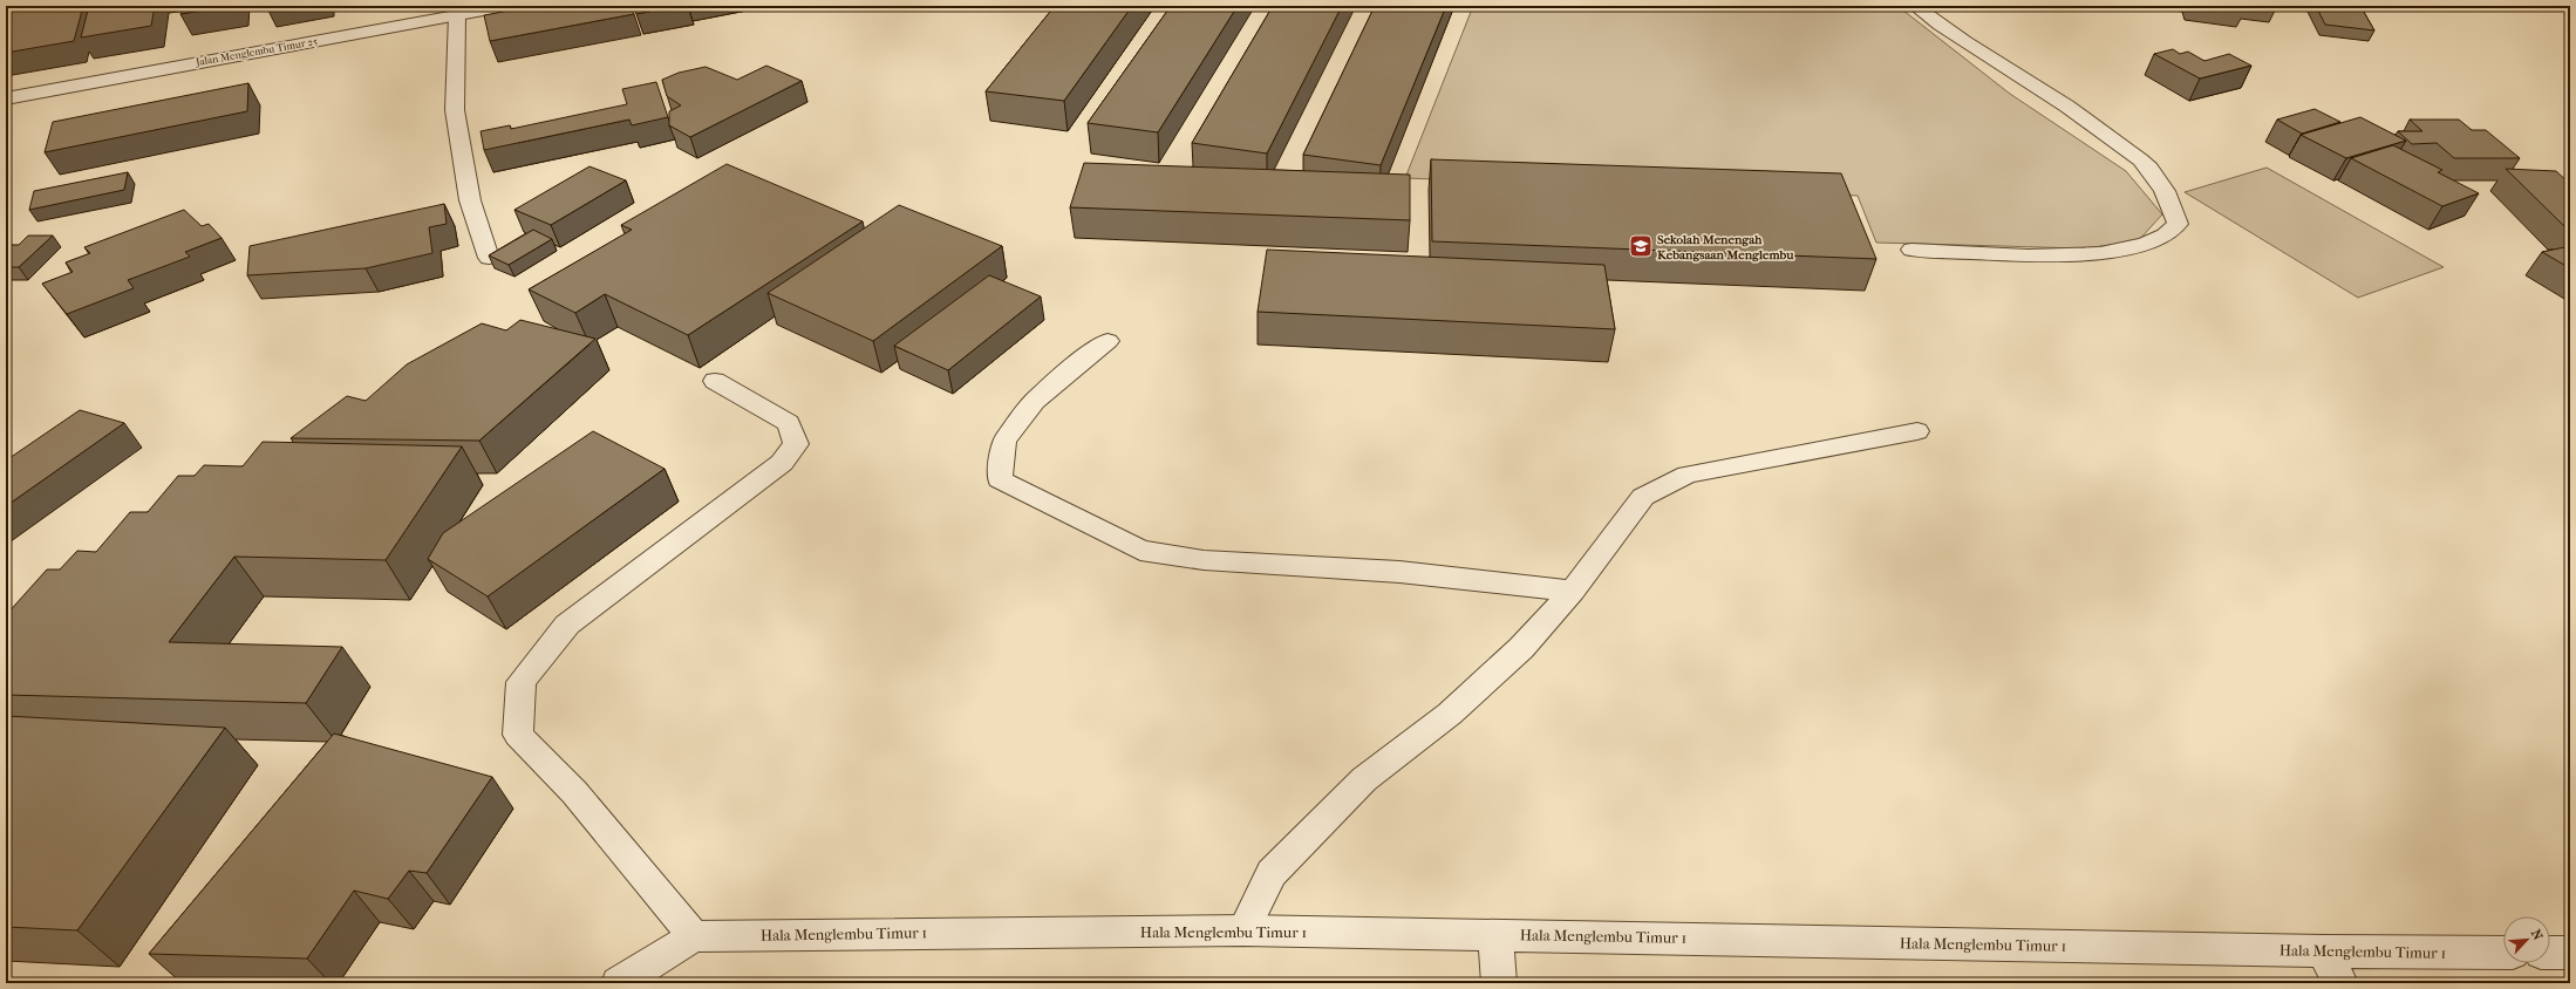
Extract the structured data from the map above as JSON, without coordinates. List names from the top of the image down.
{
  "streets": {
    "street": ["Jalan Menglembu Timur 25", "Hala Menglembu Timur 1"]
  },
  "places": {
    "school or university": ["Sekolah Menengah Kebangsaan Menglembu"]
  },
  "north": "top right"
}
